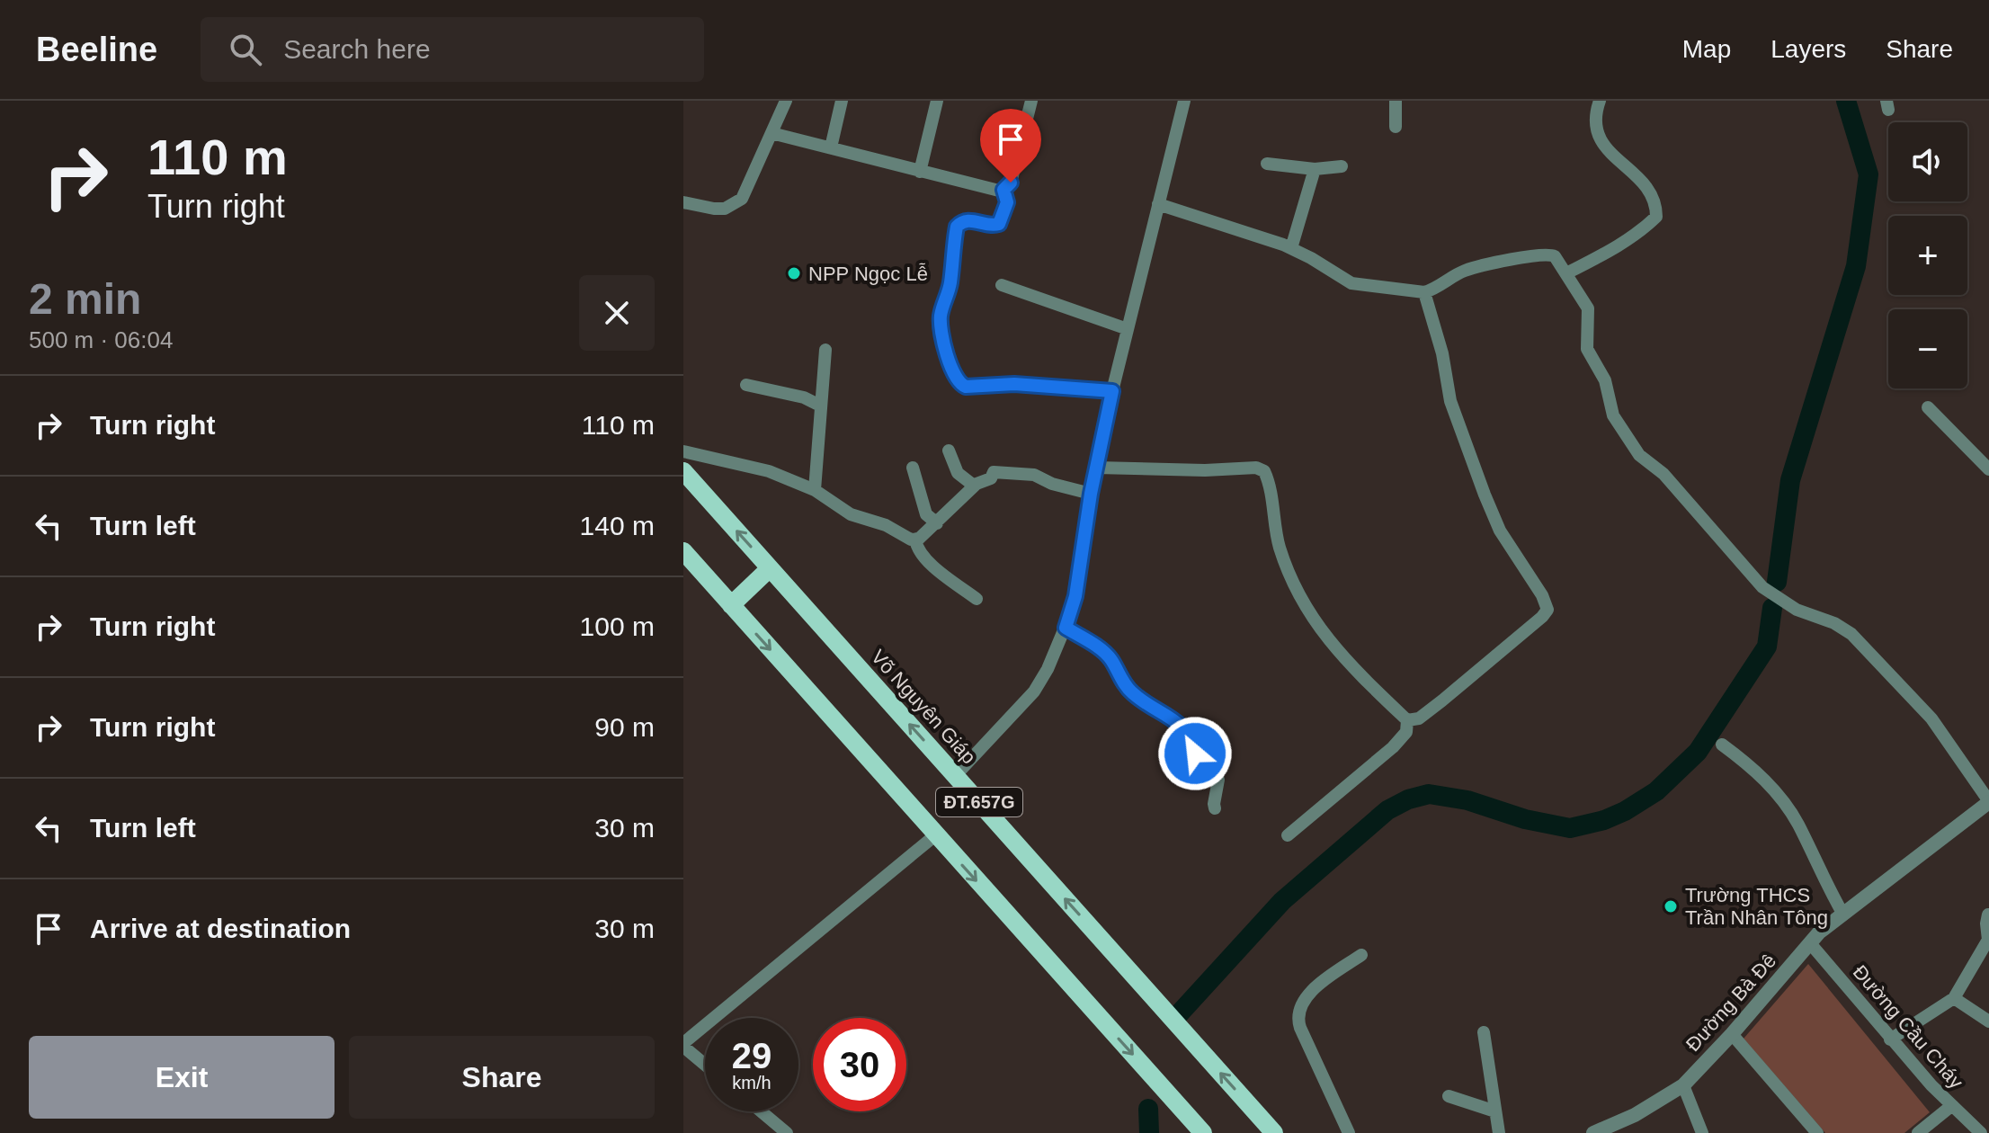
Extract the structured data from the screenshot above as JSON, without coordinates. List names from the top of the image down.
{
  "streets": {
    "main road": ["Võ Nguyên Giáp", "ĐT.657G"],
    "street": ["Đường Bà Đê", "Đường Cầu Cháy"]
  },
  "crossings": [
    ["Đường Bà Đê", "Đường Cầu Cháy"]
  ],
  "places": ["NPP Ngọc Lễ", "Trường THCS Trần Nhân Tông"],
  "page": {
    "header": "Beeline",
    "search": "Search here",
    "nav": ["Map", "Layers", "Share"],
    "turn": ["110 m", "Turn right"],
    "map_buttons": ["+", "−"],
    "heading": ["2 min", "500 m · 06:04"],
    "list": [
      {
        "name": "Turn right",
        "value": "110 m"
      },
      {
        "name": "Turn left",
        "value": "140 m"
      },
      {
        "name": "Turn right",
        "value": "100 m"
      },
      {
        "name": "Turn right",
        "value": "90 m"
      },
      {
        "name": "Turn left",
        "value": "30 m"
      },
      {
        "name": "Arrive at destination",
        "value": "30 m"
      }
    ],
    "speed": "29 km/h",
    "limit": "30",
    "buttons": ["Exit", "Share"]
  }
}
